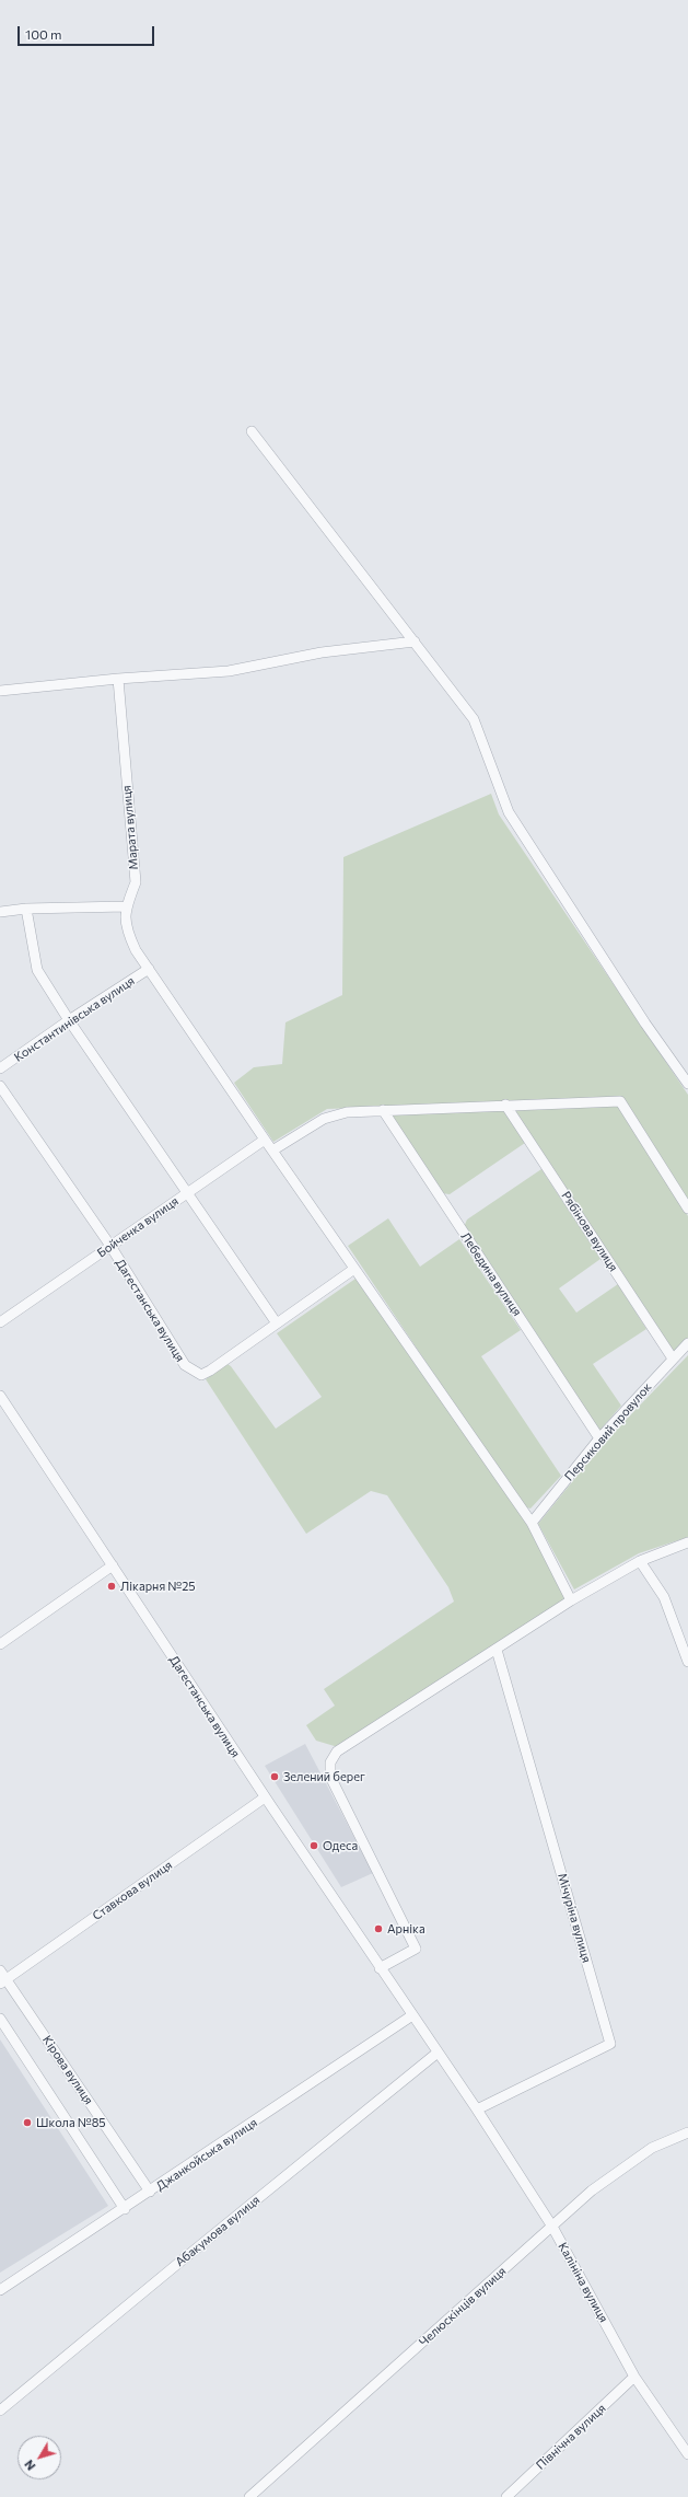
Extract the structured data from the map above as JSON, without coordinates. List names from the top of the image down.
{
  "streets": {
    "street": [
      "Марата вулиця",
      "Константинівська вулиця",
      "Бойченка вулиця",
      "Рябінова вулиця",
      "Лебедина вулиця",
      "Дагестанська вулиця",
      "Персиковий провулок",
      "Ставкова вулиця",
      "Мічуріна вулиця",
      "Кірова вулиця",
      "Джанкойська вулиця",
      "Абакумова вулиця",
      "Калініна вулиця",
      "Челюскінців вулиця",
      "Північна вулиця"
    ]
  },
  "crossings": [
    ["Марата вулиця", "Константинівська вулиця"],
    ["Марата вулиця", "Бойченка вулиця"],
    ["Бойченка вулиця", "Дагестанська вулиця"],
    ["Рябінова вулиця", "Персиковий провулок"],
    ["Лебедина вулиця", "Персиковий провулок"],
    ["Дагестанська вулиця", "Ставкова вулиця"],
    ["Дагестанська вулиця", "Джанкойська вулиця"],
    ["Дагестанська вулиця", "Абакумова вулиця"],
    ["Дагестанська вулиця", "Калініна вулиця"],
    ["Ставкова вулиця", "Кірова вулиця"],
    ["Мічуріна вулиця", "Калініна вулиця"],
    ["Кірова вулиця", "Джанкойська вулиця"],
    ["Абакумова вулиця", "Калініна вулиця"],
    ["Калініна вулиця", "Челюскінців вулиця"],
    ["Калініна вулиця", "Північна вулиця"]
  ],
  "places": [
    "Лікарня №25",
    "Зелений берег",
    "Одеса",
    "Арніка",
    "Школа №85"
  ],
  "scale_bar": "100 m",
  "north": "bottom left"
}
